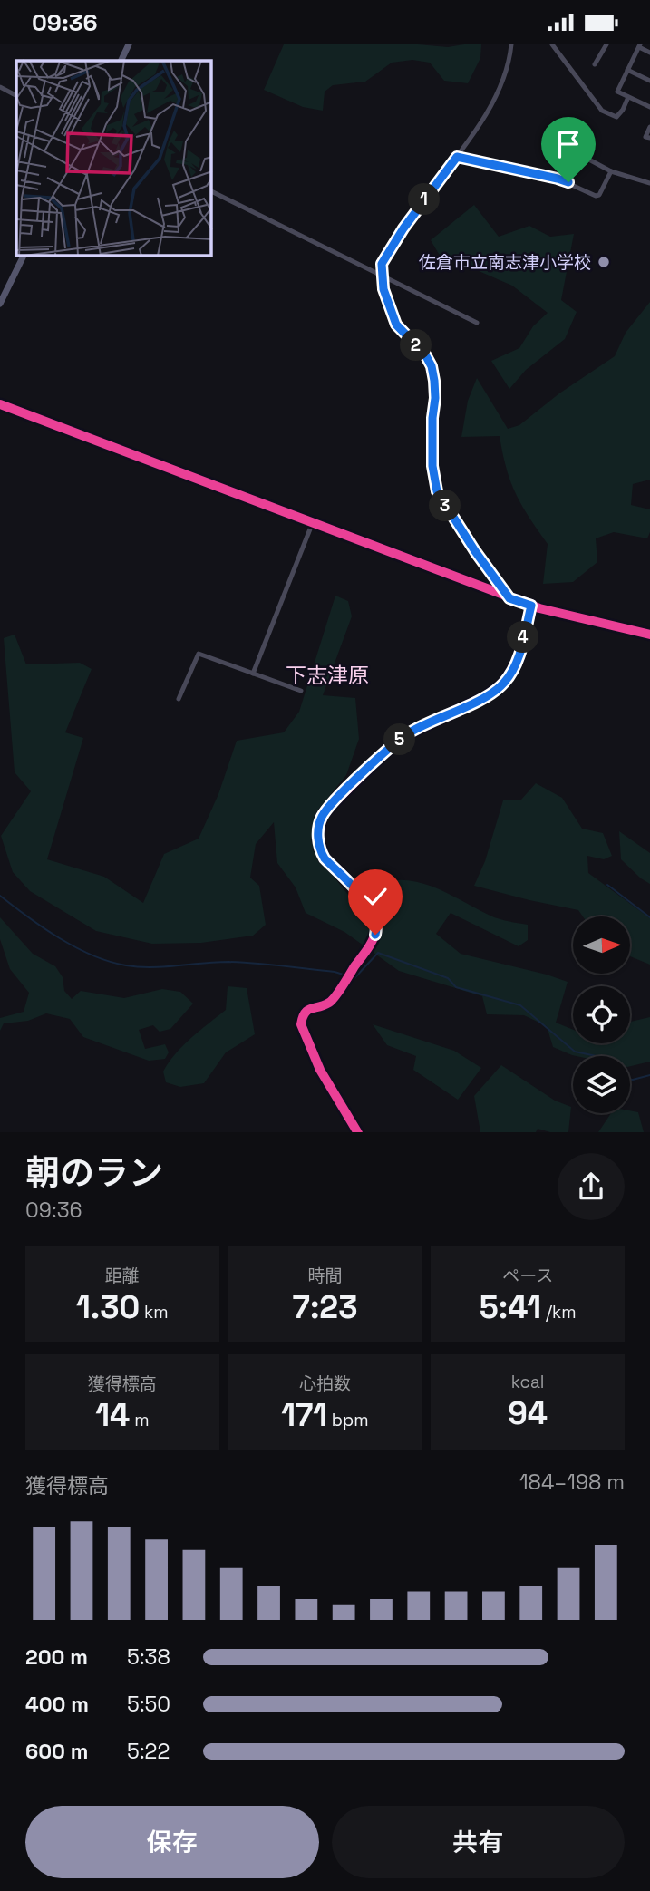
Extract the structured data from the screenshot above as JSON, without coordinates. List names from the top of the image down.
{
  "districts": ["下志津原"],
  "places": ["佐倉市立南志津小学校"],
  "north": "right",
  "page": {
    "status": "09:36",
    "pins": [
      "1",
      "2",
      "3",
      "4",
      "5"
    ],
    "heading": ["朝のラン", "09:36"],
    "stats": [
      ["距離", "1.30 km"],
      ["時間", "7:23"],
      ["ペース", "5:41 /km"],
      ["獲得標高", "14 m"],
      ["心拍数", "171 bpm"],
      ["kcal", "94"]
    ],
    "chart": ["獲得標高", "184–198 m"],
    "list": [
      {
        "name": "200 m",
        "note": "5:38"
      },
      {
        "name": "400 m",
        "note": "5:50"
      },
      {
        "name": "600 m",
        "note": "5:22"
      }
    ],
    "buttons": ["保存", "共有"]
  }
}
